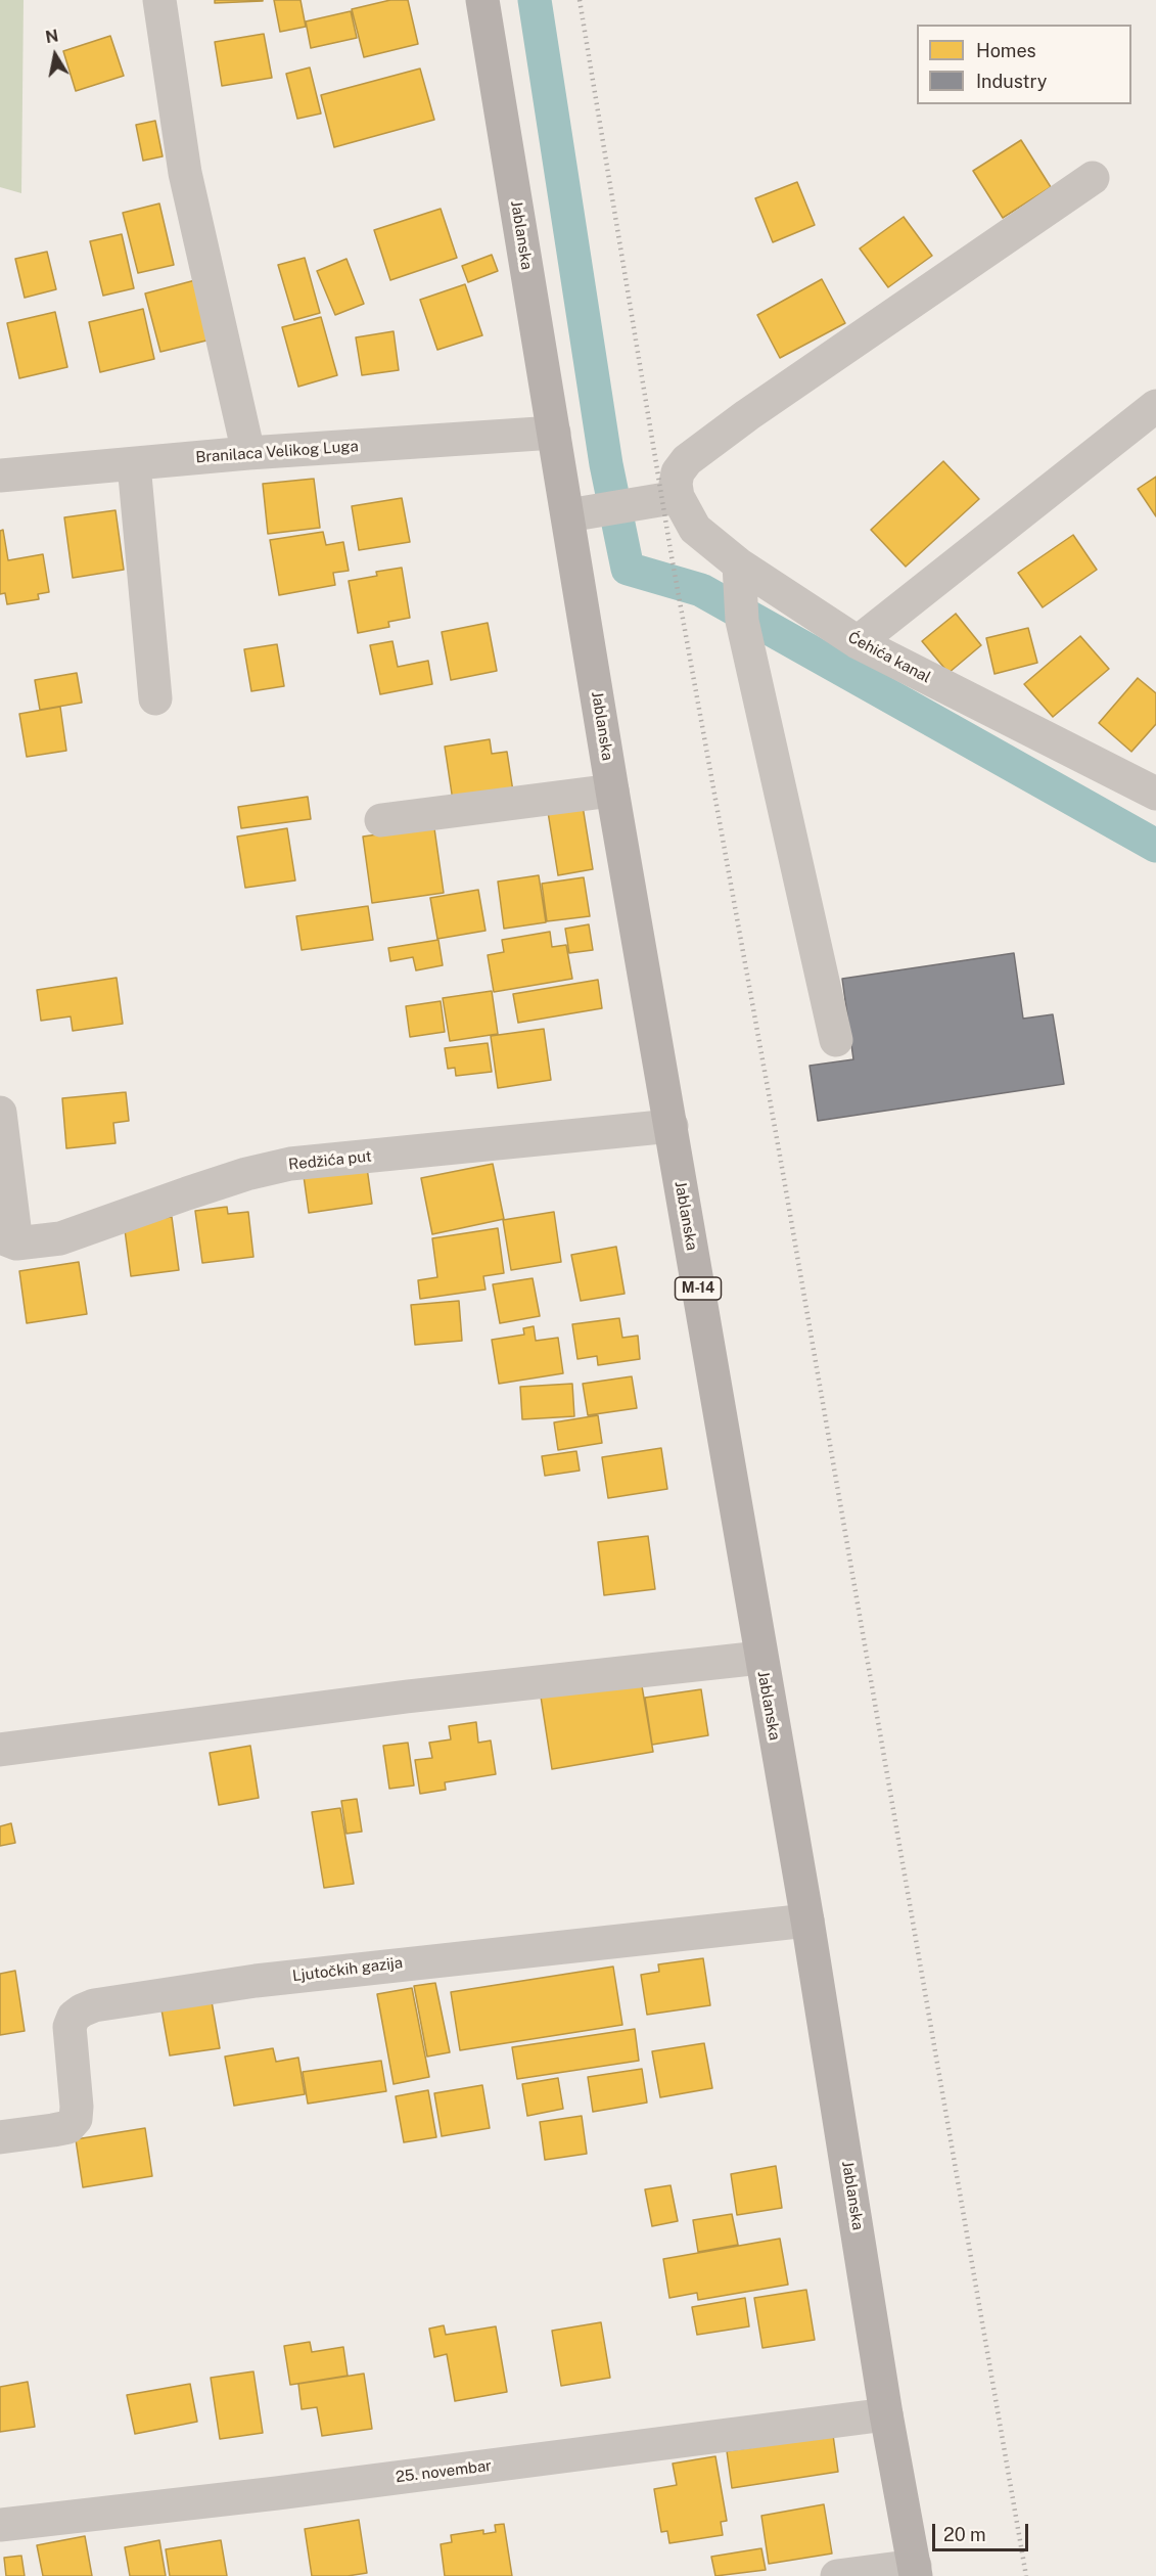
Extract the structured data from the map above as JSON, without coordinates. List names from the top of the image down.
{
  "streets": {
    "main road": ["Jablanska", "M-14"],
    "street": [
      "Branilaca Velikog Luga",
      "Ćehića kanal",
      "Redžića put",
      "Ljutočkih gazija",
      "25. novembar"
    ]
  },
  "crossings": [
    ["Jablanska", "Branilaca Velikog Luga"],
    ["Jablanska", "Redžića put"],
    ["Jablanska", "Ljutočkih gazija"],
    ["Jablanska", "25. novembar"]
  ],
  "legend": ["Homes", "Industry"],
  "scale_bar": "20 m",
  "north": "top"
}
